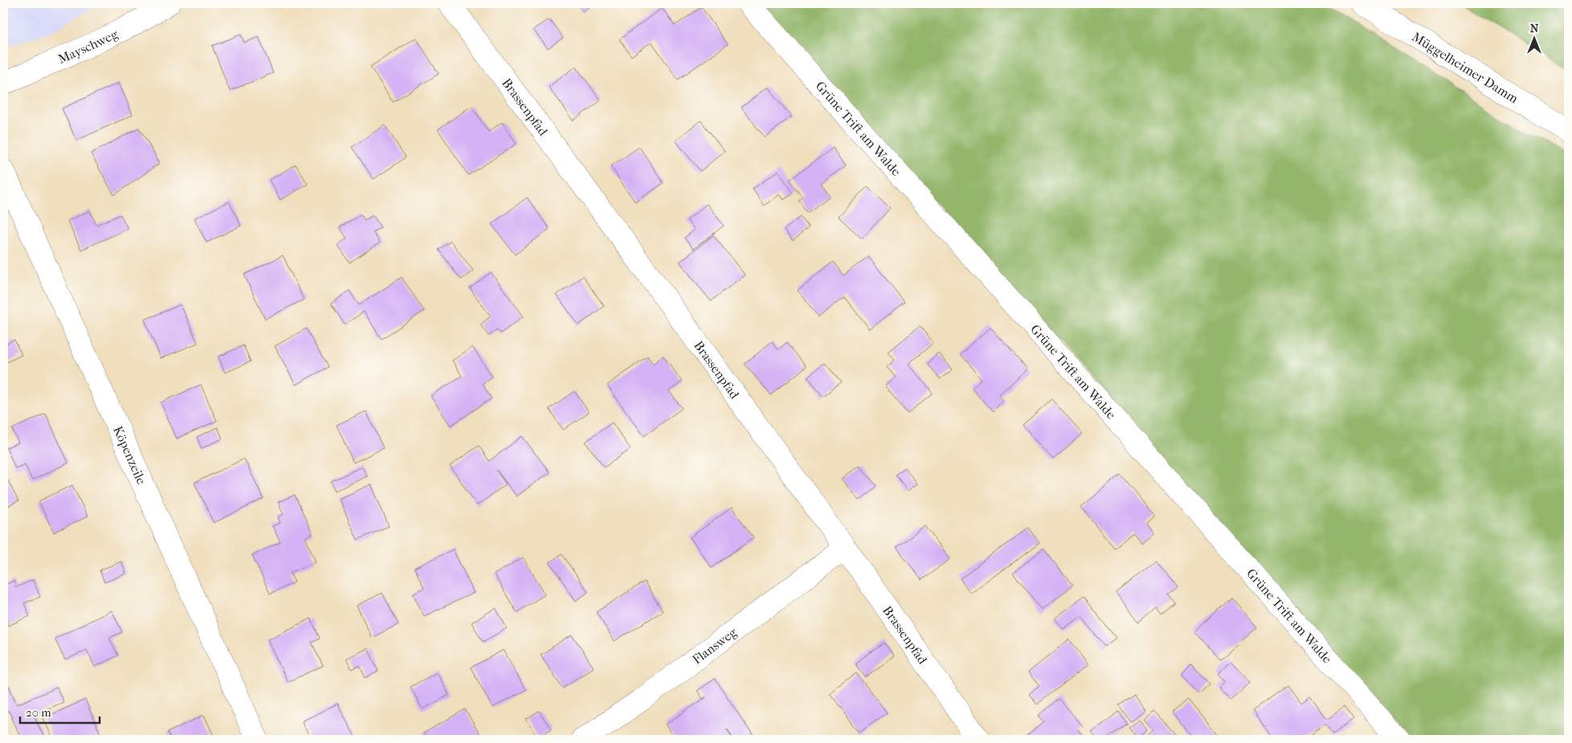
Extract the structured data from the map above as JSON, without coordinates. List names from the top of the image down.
{
  "streets": {
    "street": [
      "Mayschweg",
      "Müggelheimer Damm",
      "Brassenpfad",
      "Grüne Trift am Walde",
      "Köpenzeile",
      "Flansweg"
    ]
  },
  "crossings": [
    ["Brassenpfad", "Flansweg"]
  ],
  "scale_bar": "20 m",
  "north": "top"
}
